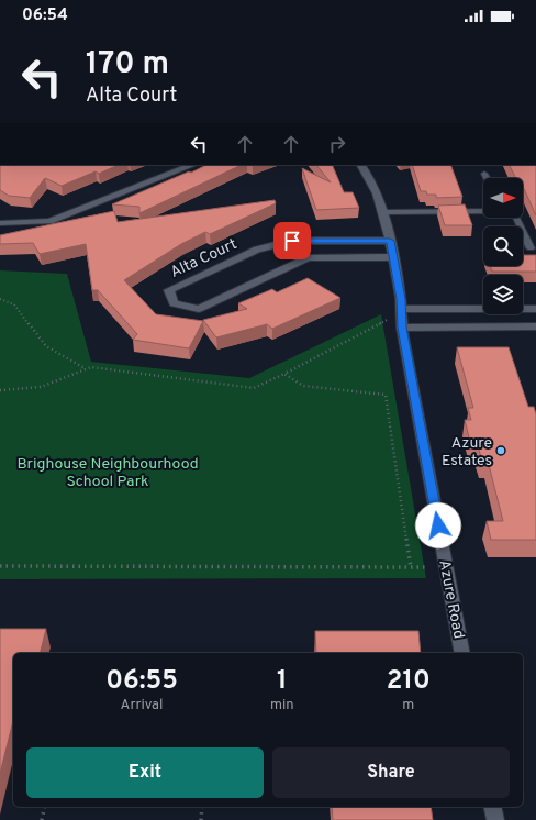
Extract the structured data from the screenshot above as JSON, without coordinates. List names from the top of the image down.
{
  "streets": {
    "street": ["Alta Court", "Azure Road"]
  },
  "crossings": [
    ["Alta Court", "Azure Road"]
  ],
  "parks": ["Brighouse Neighbourhood School Park"],
  "places": ["Azure Estates"],
  "north": "right",
  "page": {
    "status": "06:54",
    "turn": ["170 m", "Alta Court"],
    "eta": [
      "06:55",
      "Arrival",
      "1",
      "min",
      "210",
      "m"
    ],
    "buttons": ["Exit", "Share"]
  }
}
